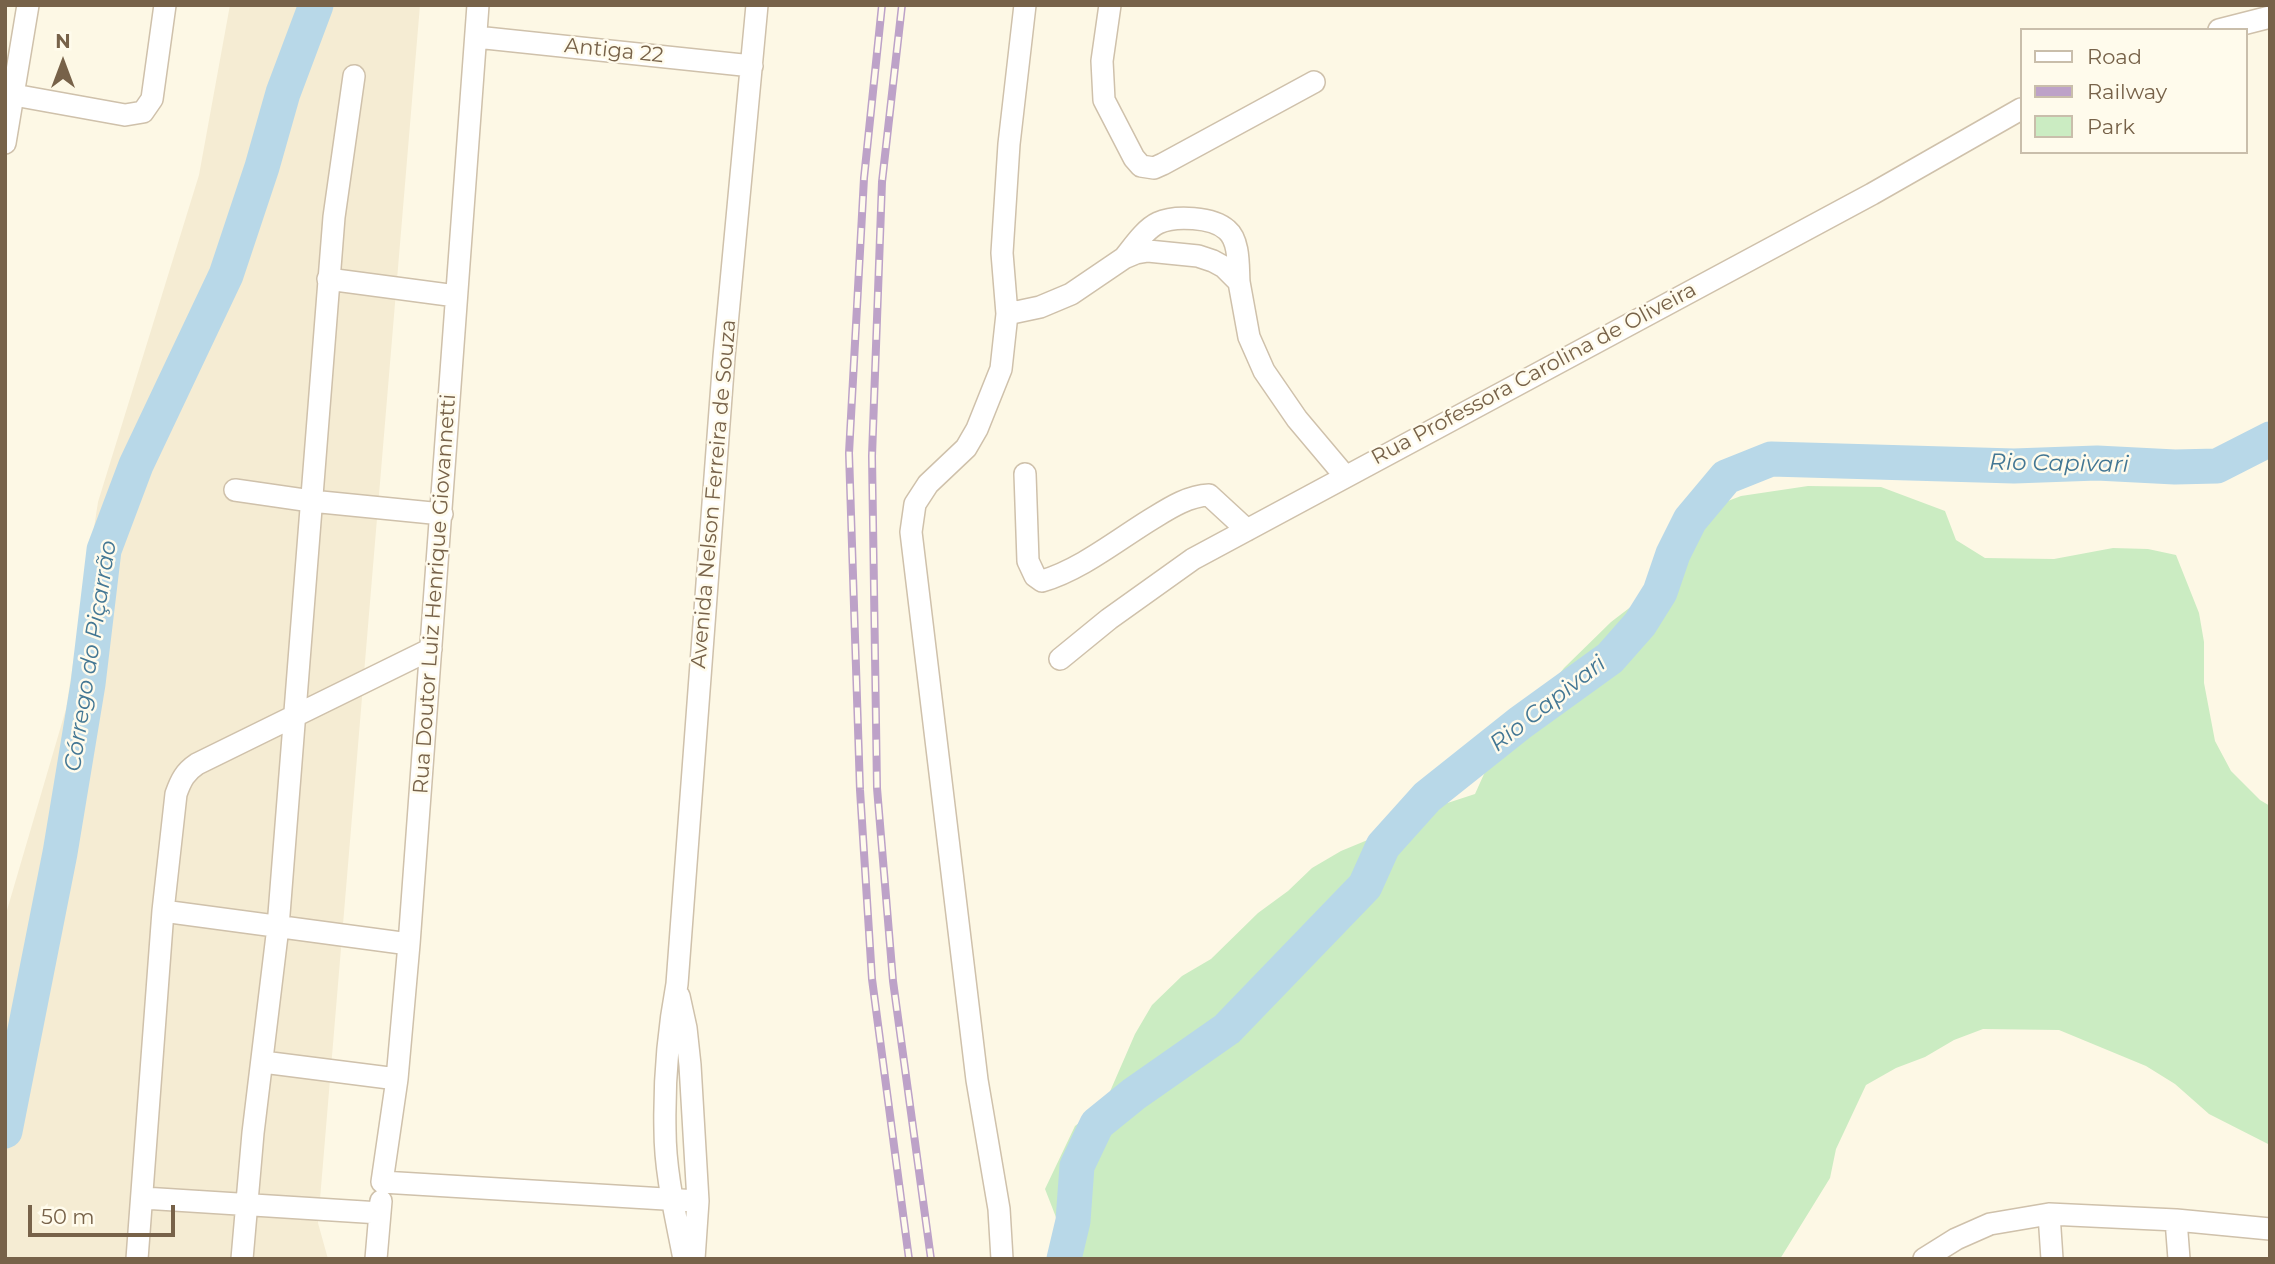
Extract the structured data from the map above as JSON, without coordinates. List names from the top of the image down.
{
  "streets": {
    "street": [
      "Antiga 22",
      "Rua Professora Carolina de Oliveira",
      "Avenida Nelson Ferreira de Souza",
      "Rua Doutor Luiz Henrique Giovannetti"
    ]
  },
  "crossings": [
    ["Antiga 22", "Avenida Nelson Ferreira de Souza"],
    ["Antiga 22", "Rua Doutor Luiz Henrique Giovannetti"]
  ],
  "water": ["Rio Capivari", "Córrego do Piçarrão"],
  "legend": ["Road", "Railway", "Park"],
  "scale_bar": "50 m",
  "north": "top"
}
